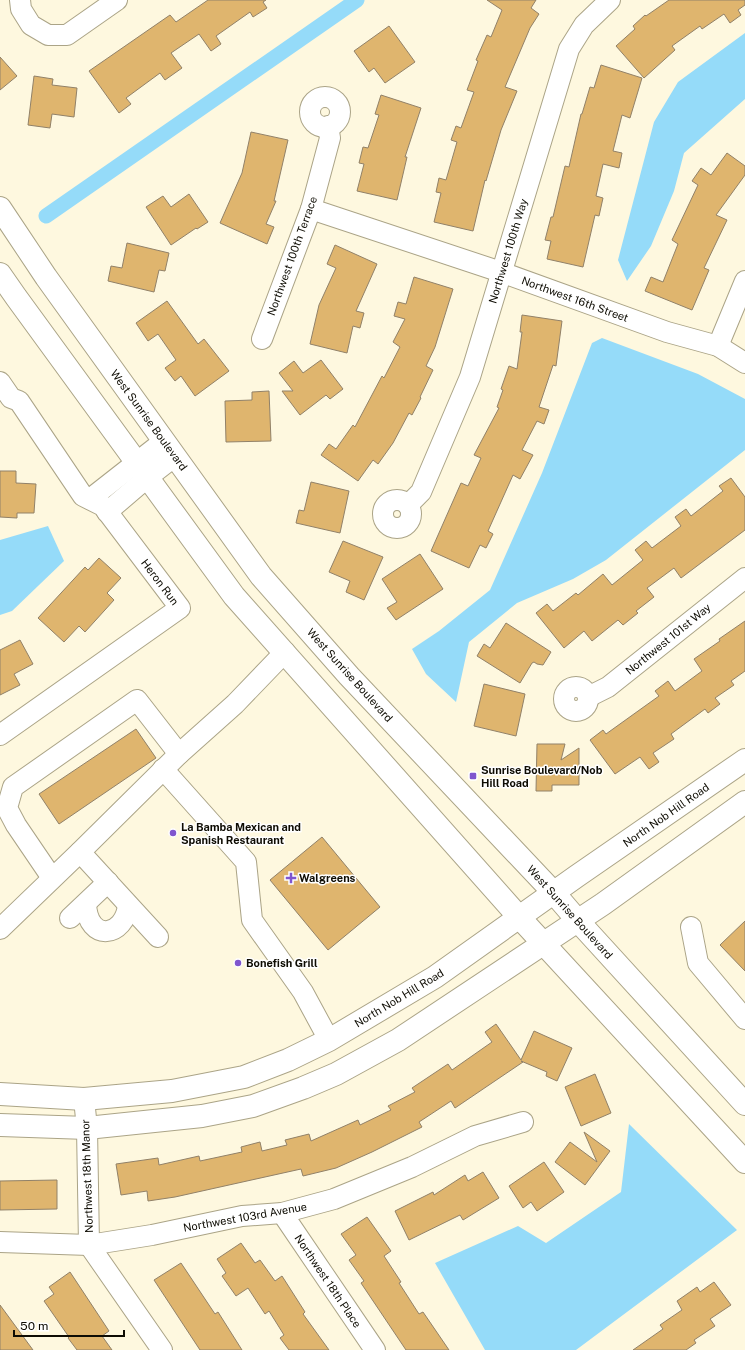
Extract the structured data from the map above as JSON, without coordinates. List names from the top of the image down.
{
  "streets": {
    "main road": ["West Sunrise Boulevard", "North Nob Hill Road"],
    "street": [
      "Northwest 100th Way",
      "Northwest 100th Terrace",
      "Northwest 16th Street",
      "Heron Run",
      "Northwest 101st Way",
      "Northwest 18th Manor",
      "Northwest 103rd Avenue",
      "Northwest 18th Place"
    ]
  },
  "crossings": [
    ["Northwest 100th Way", "Northwest 16th Street"],
    ["Northwest 100th Terrace", "Northwest 16th Street"],
    ["West Sunrise Boulevard", "North Nob Hill Road"],
    ["North Nob Hill Road", "Northwest 18th Manor"],
    ["Northwest 18th Manor", "Northwest 103rd Avenue"],
    ["Northwest 103rd Avenue", "Northwest 18th Place"]
  ],
  "places": {
    "transit": ["Sunrise Boulevard/Nob Hill Road"],
    "other": ["La Bamba Mexican and Spanish Restaurant", "Bonefish Grill"],
    "health": ["Walgreens"]
  },
  "scale_bar": "50 m"
}
